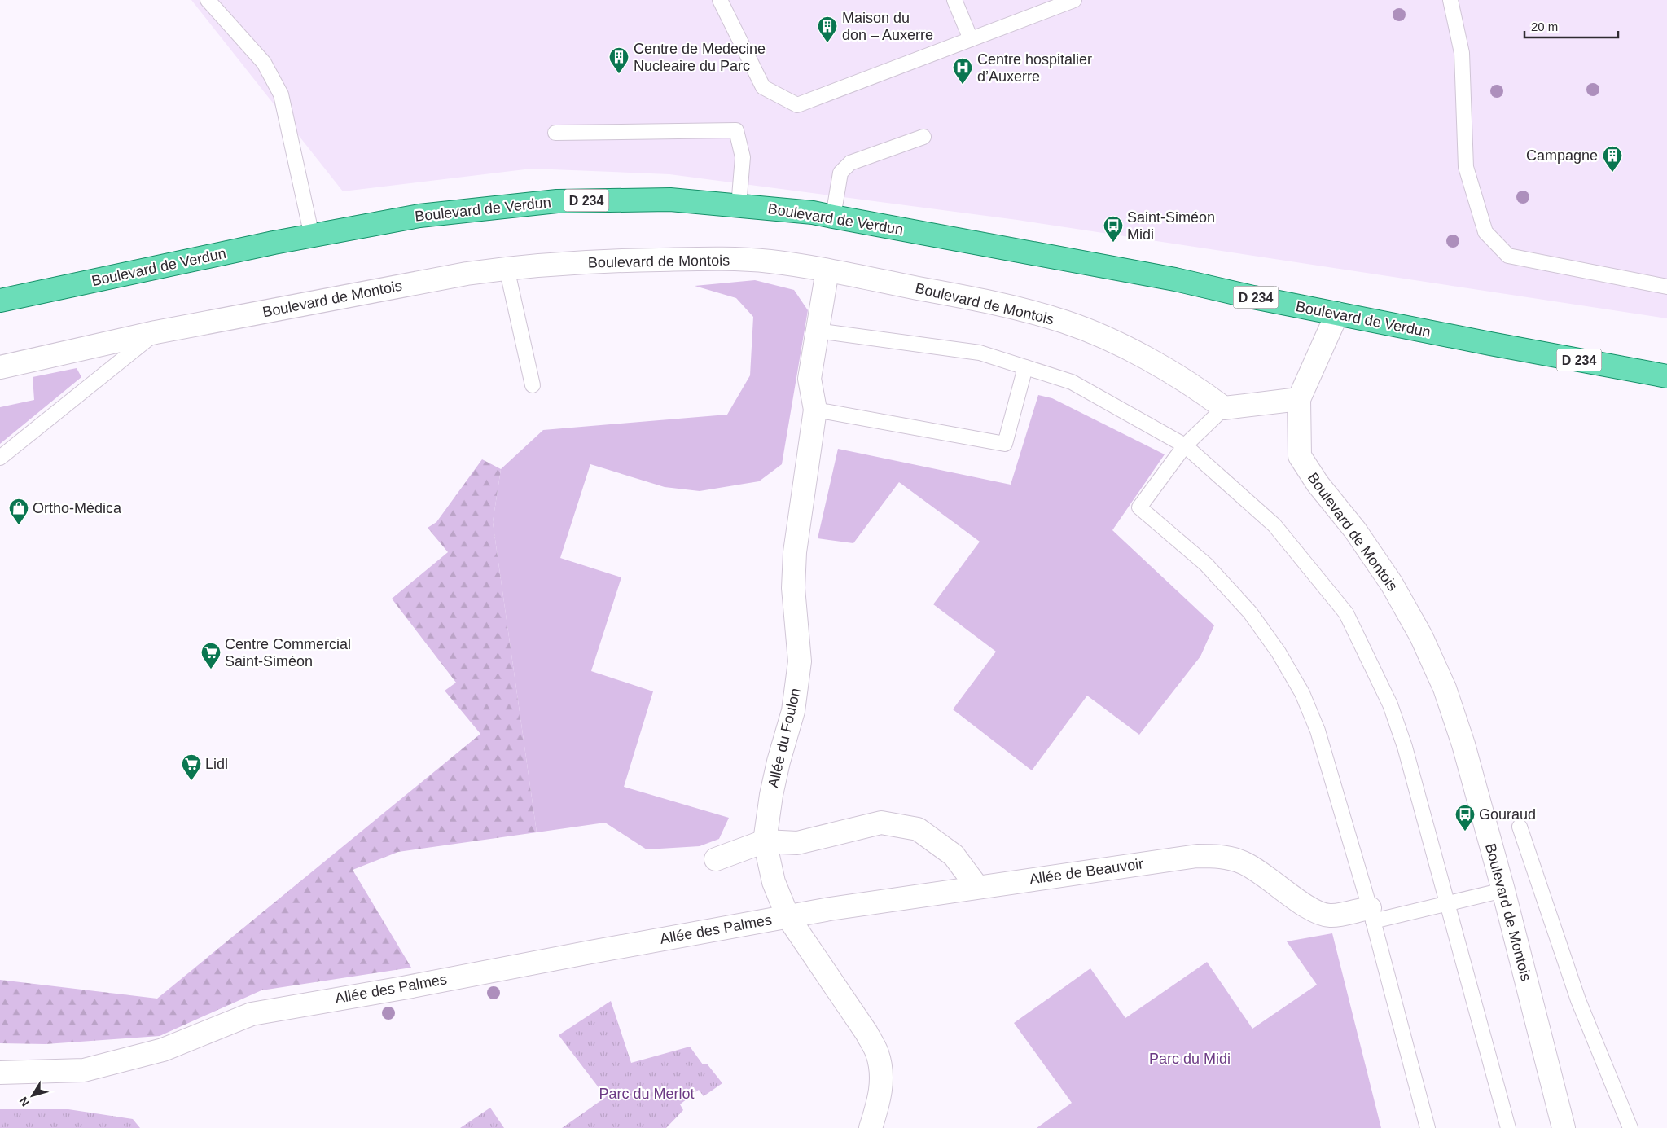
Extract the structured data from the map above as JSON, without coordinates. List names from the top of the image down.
{
  "streets": {
    "main road": ["D 234", "Boulevard de Verdun"],
    "street": [
      "Boulevard de Montois",
      "Allée du Foulon",
      "Allée de Beauvoir",
      "Allée des Palmes"
    ]
  },
  "crossings": [
    ["Boulevard de Verdun", "Boulevard de Montois"],
    ["Boulevard de Montois", "Allée du Foulon"],
    ["Allée du Foulon", "Allée de Beauvoir"],
    ["Allée du Foulon", "Allée des Palmes"],
    ["Allée de Beauvoir", "Allée des Palmes"]
  ],
  "parks": ["Parc du Midi", "Parc du Merlot"],
  "places": {
    "building": ["Maison du don – Auxerre", "Centre de Medecine Nucleaire du Parc", "Campagne"],
    "hospital": ["Centre hospitalier d’Auxerre"],
    "bus stop": ["Saint-Siméon Midi", "Gouraud"],
    "shop": ["Ortho-Médica"],
    "supermarket": ["Centre Commercial Saint-Siméon", "Lidl"]
  },
  "scale_bar": "20 m",
  "north": "bottom left"
}
